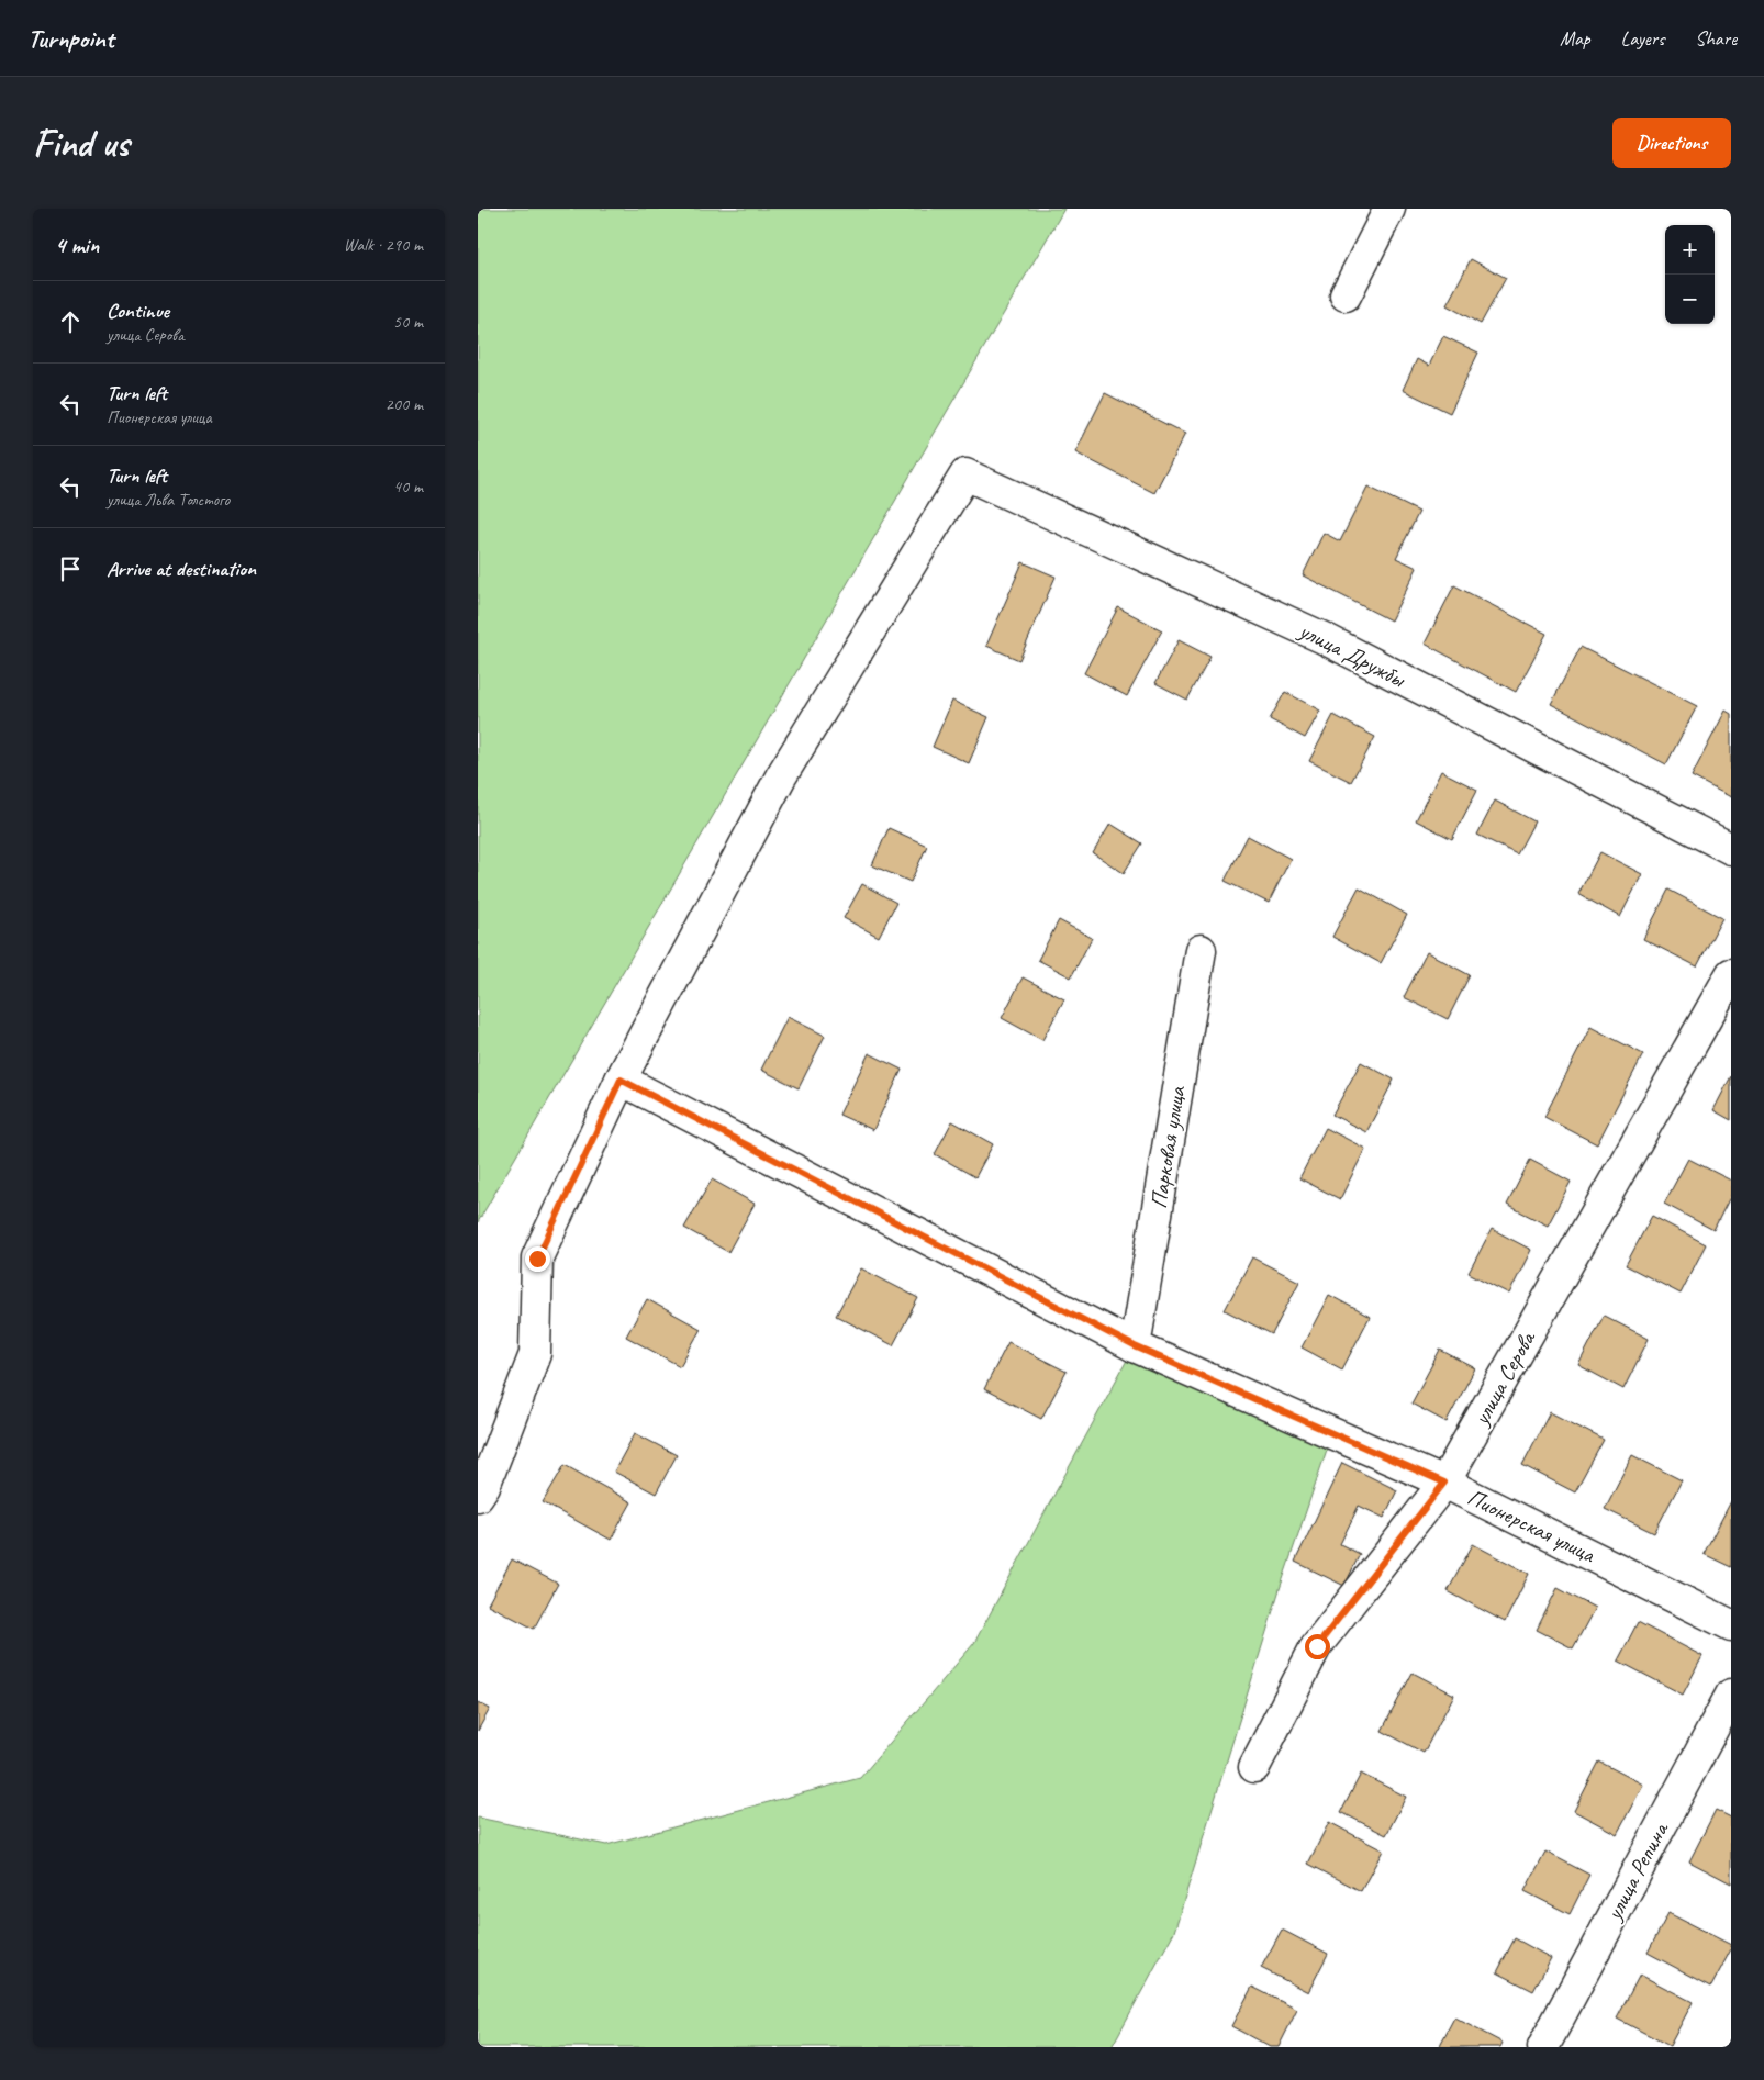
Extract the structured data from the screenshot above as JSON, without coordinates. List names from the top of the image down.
{
  "streets": {
    "street": [
      "улица Дружбы",
      "Парковая улица",
      "улица Серова",
      "Пионерская улица",
      "улица Репина"
    ]
  },
  "crossings": [
    ["улица Дружбы", "Пионерская улица"],
    ["Парковая улица", "Пионерская улица"],
    ["улица Серова", "Пионерская улица"]
  ],
  "page": {
    "header": "Turnpoint",
    "nav": ["Map", "Layers", "Share"],
    "buttons": "Directions",
    "title": "Find us",
    "heading": ["4 min", "Walk · 290 m"],
    "map_buttons": ["+", "−"],
    "list": [
      ["Continue", "улица Серова", "50 m"],
      ["Turn left", "Пионерская улица", "200 m"],
      ["Turn left", "улица Льва Толстого", "40 m"],
      "Arrive at destination"
    ]
  }
}
